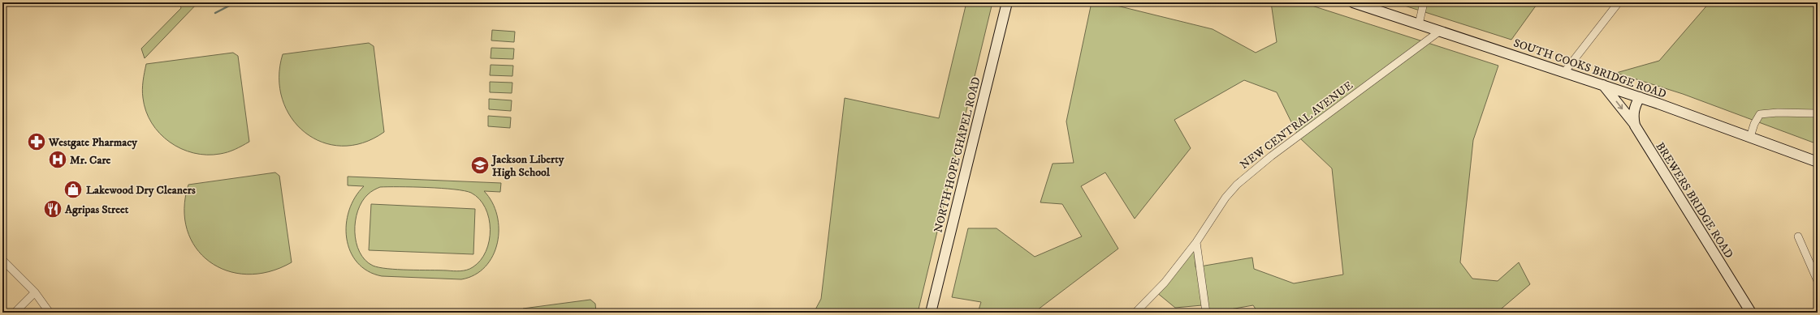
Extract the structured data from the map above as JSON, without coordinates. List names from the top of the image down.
{
  "streets": {
    "street": [
      "SOUTH COOKS BRIDGE ROAD",
      "NEW CENTRAL AVENUE",
      "NORTH HOPE CHAPEL ROAD",
      "BREWERS BRIDGE ROAD"
    ]
  },
  "crossings": [
    ["SOUTH COOKS BRIDGE ROAD", "NEW CENTRAL AVENUE"],
    ["SOUTH COOKS BRIDGE ROAD", "BREWERS BRIDGE ROAD"]
  ],
  "places": {
    "pharmacy": ["Westgate Pharmacy"],
    "hospital": ["Mr. Care"],
    "school or university": ["Jackson Liberty High School"],
    "shop": ["Lakewood Dry Cleaners"],
    "restaurant": ["Agripas Street"]
  }
}
